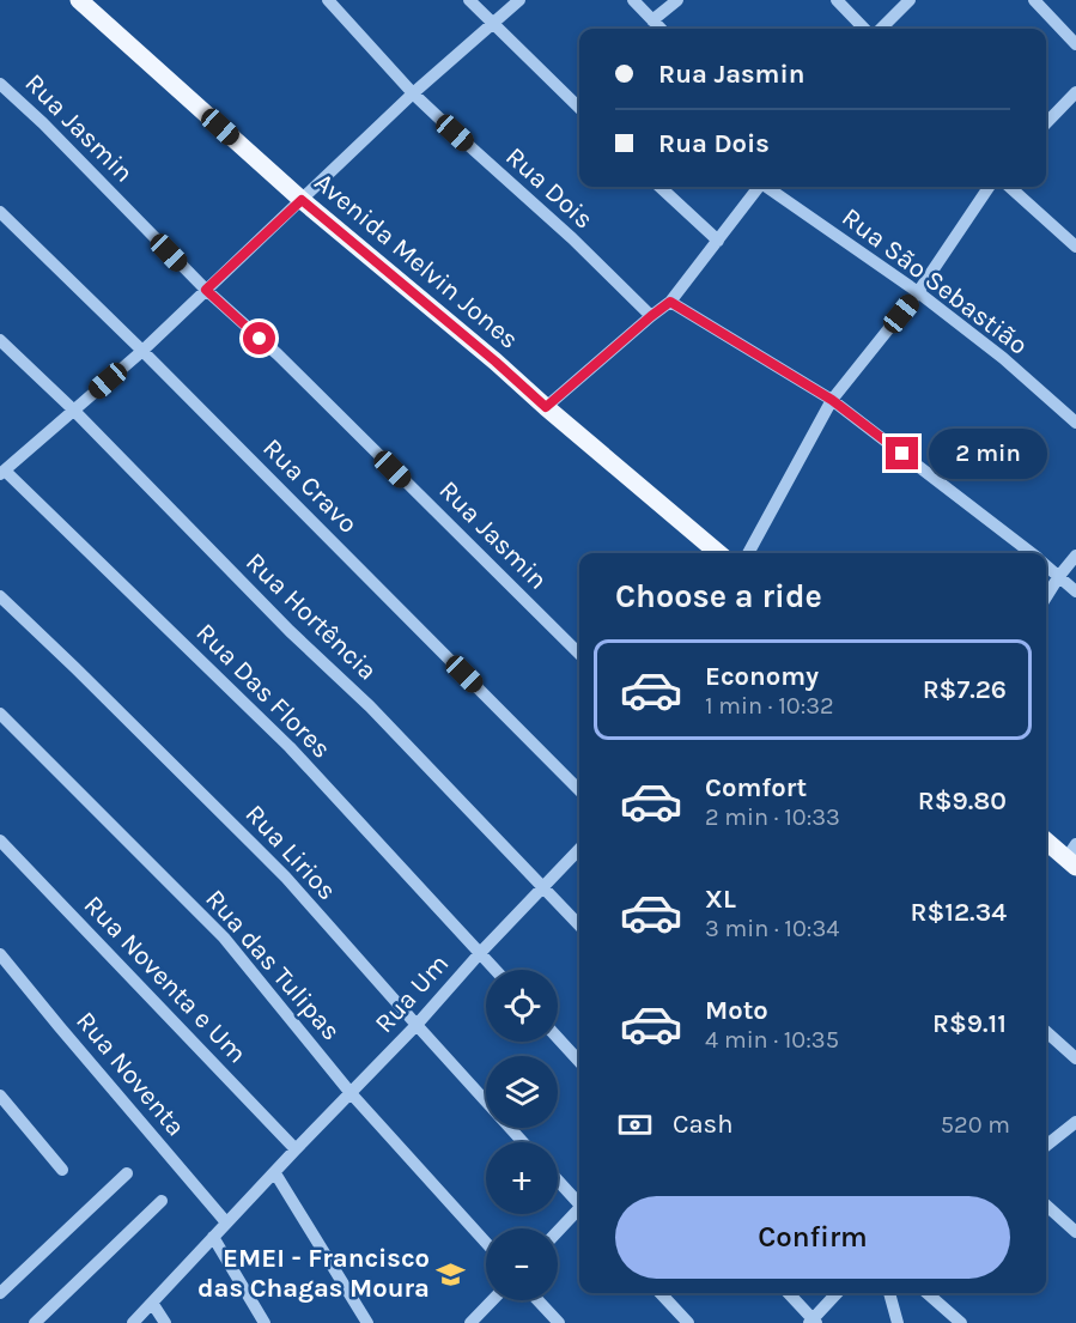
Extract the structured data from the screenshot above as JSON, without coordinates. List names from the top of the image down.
{
  "streets": {
    "main road": ["Avenida Melvin Jones"],
    "street": [
      "Rua Jasmin",
      "Rua Dois",
      "Rua São Sebastião",
      "Rua Cravo",
      "Rua Hortência",
      "Rua Das Flores",
      "Rua Lirios",
      "Rua das Tulipas",
      "Rua Noventa e Um",
      "Rua Um",
      "Rua Noventa"
    ]
  },
  "crossings": [
    ["Rua Hortência", "Rua Um"],
    ["Rua Das Flores", "Rua Um"],
    ["Rua Lirios", "Rua Um"],
    ["Rua das Tulipas", "Rua Um"],
    ["Rua Noventa e Um", "Rua Um"],
    ["Rua Um", "Rua Noventa"]
  ],
  "places": {
    "school or university": ["EMEI - Francisco das Chagas Moura"]
  },
  "page": {
    "banner": ["Rua Jasmin", "Rua Dois"],
    "bubble": "2 min",
    "heading": "Choose a ride",
    "list": [
      {
        "name": "Economy",
        "note": "1 min · 10:32",
        "value": "R$7.26"
      },
      {
        "name": "Comfort",
        "note": "2 min · 10:33",
        "value": "R$9.80"
      },
      {
        "name": "XL",
        "note": "3 min · 10:34",
        "value": "R$12.34"
      },
      {
        "name": "Moto",
        "note": "4 min · 10:35",
        "value": "R$9.11"
      }
    ],
    "map_buttons": ["+", "−"],
    "pay": ["Cash", "520 m"],
    "buttons": "Confirm"
  }
}
